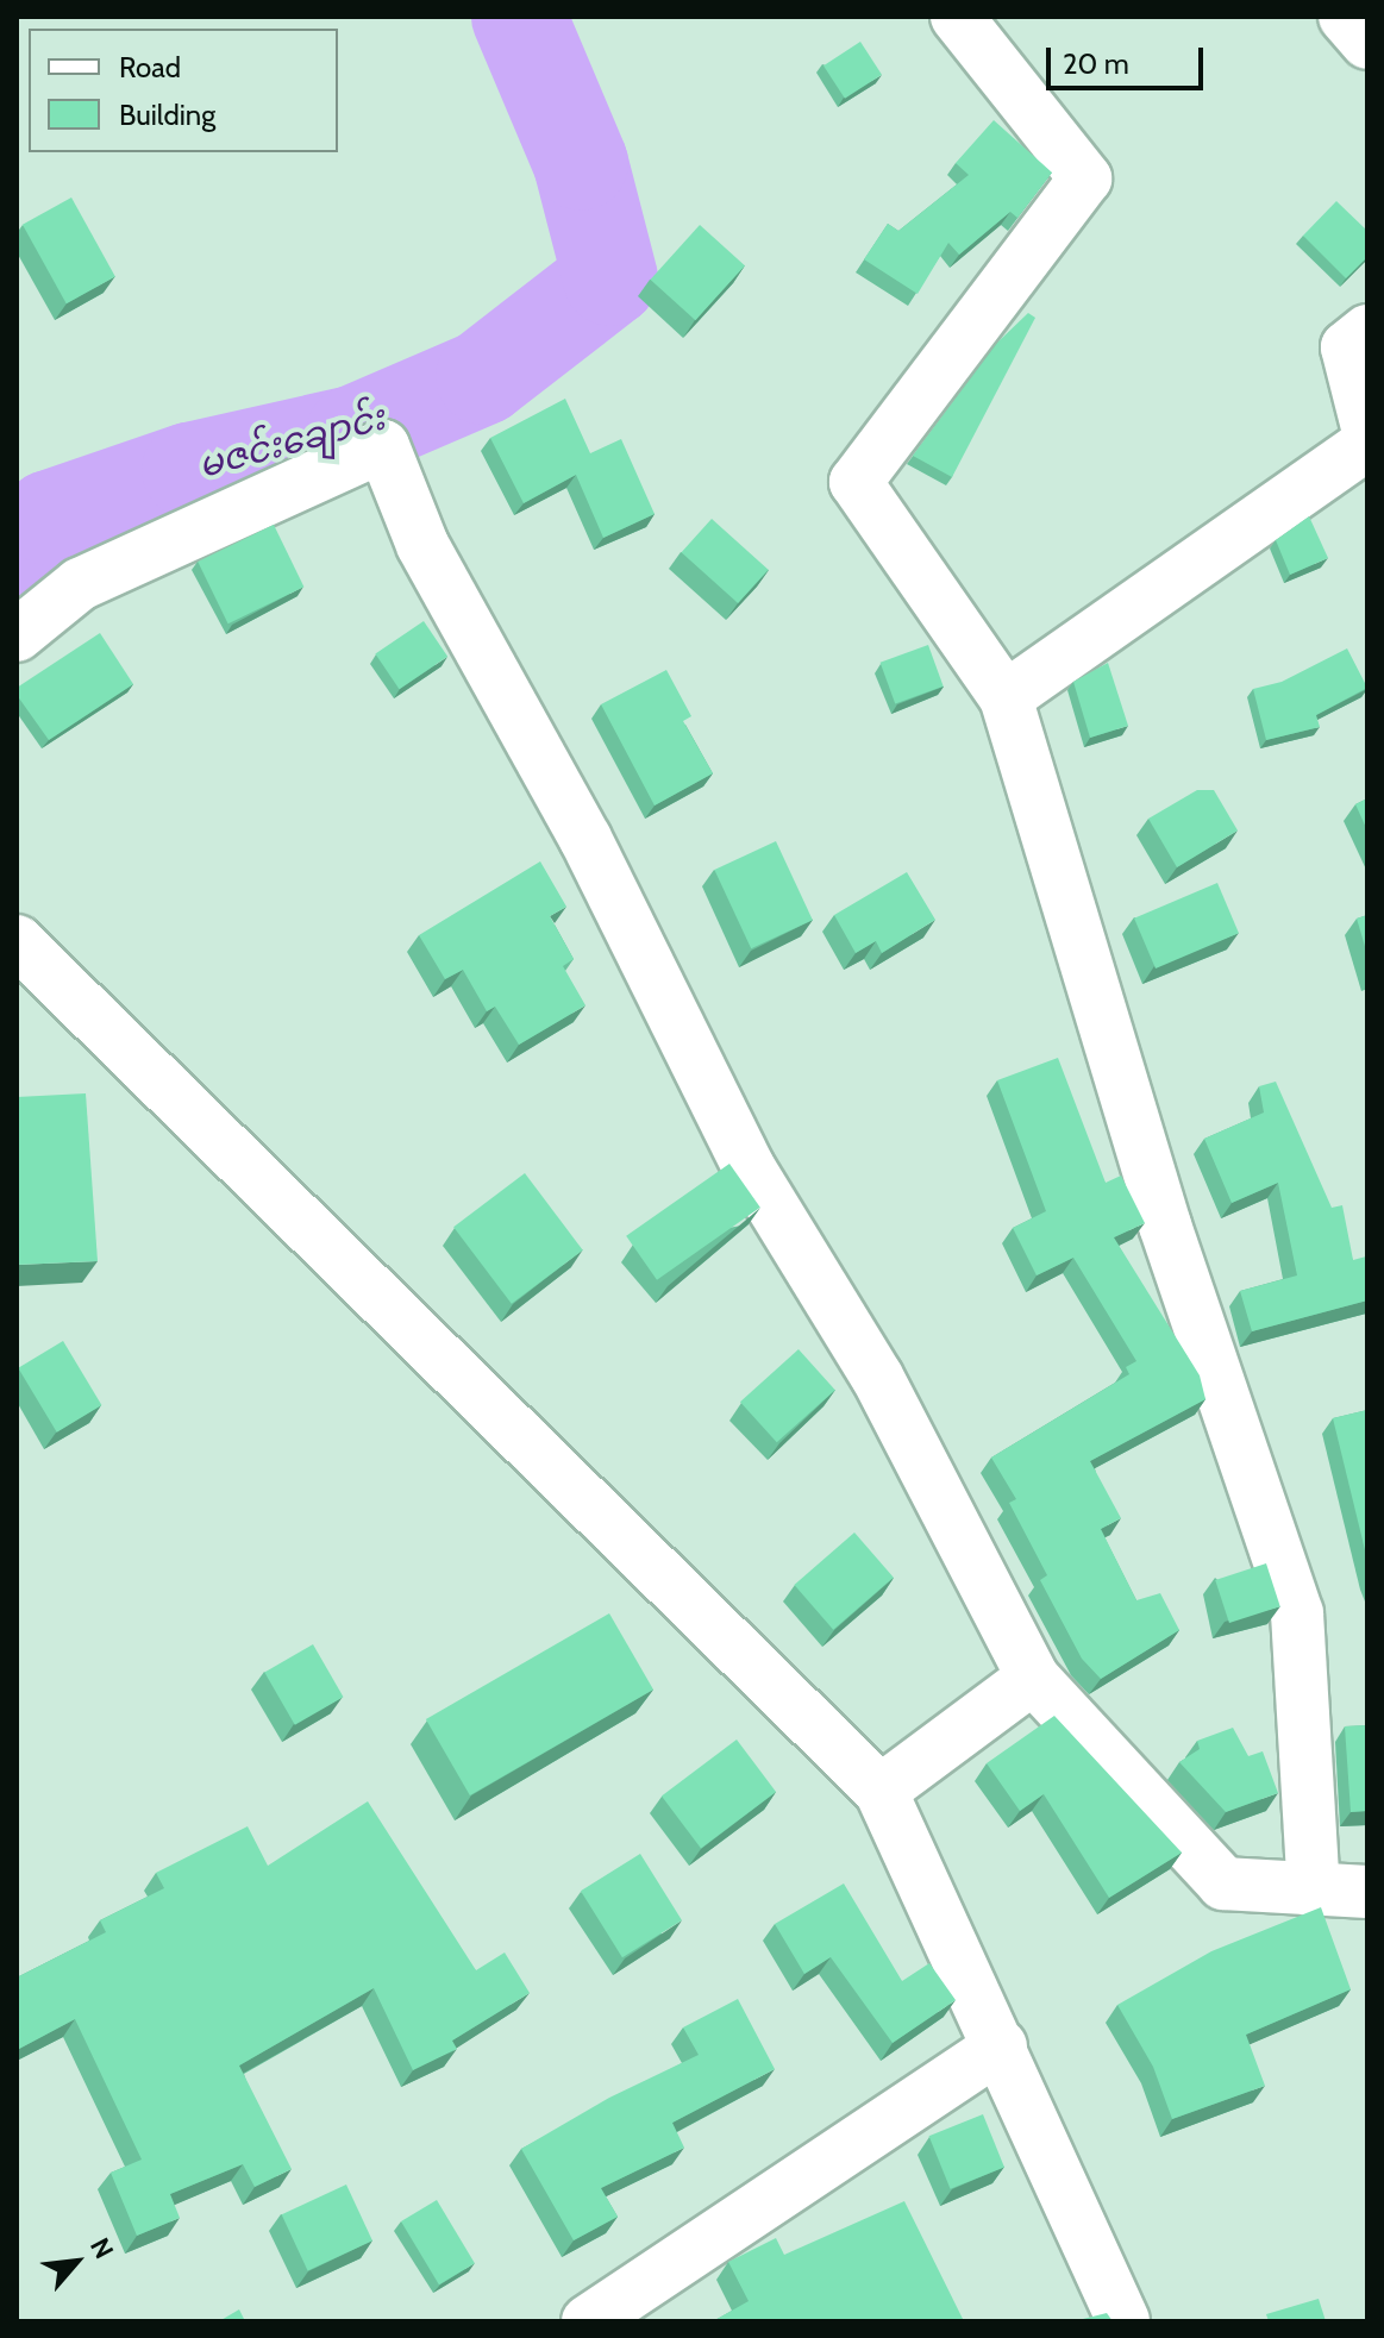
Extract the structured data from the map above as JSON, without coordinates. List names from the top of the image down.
{
  "water": ["မဇင်းချောင်း"],
  "legend": ["Road", "Building"],
  "scale_bar": "20 m",
  "north": "top right"
}
